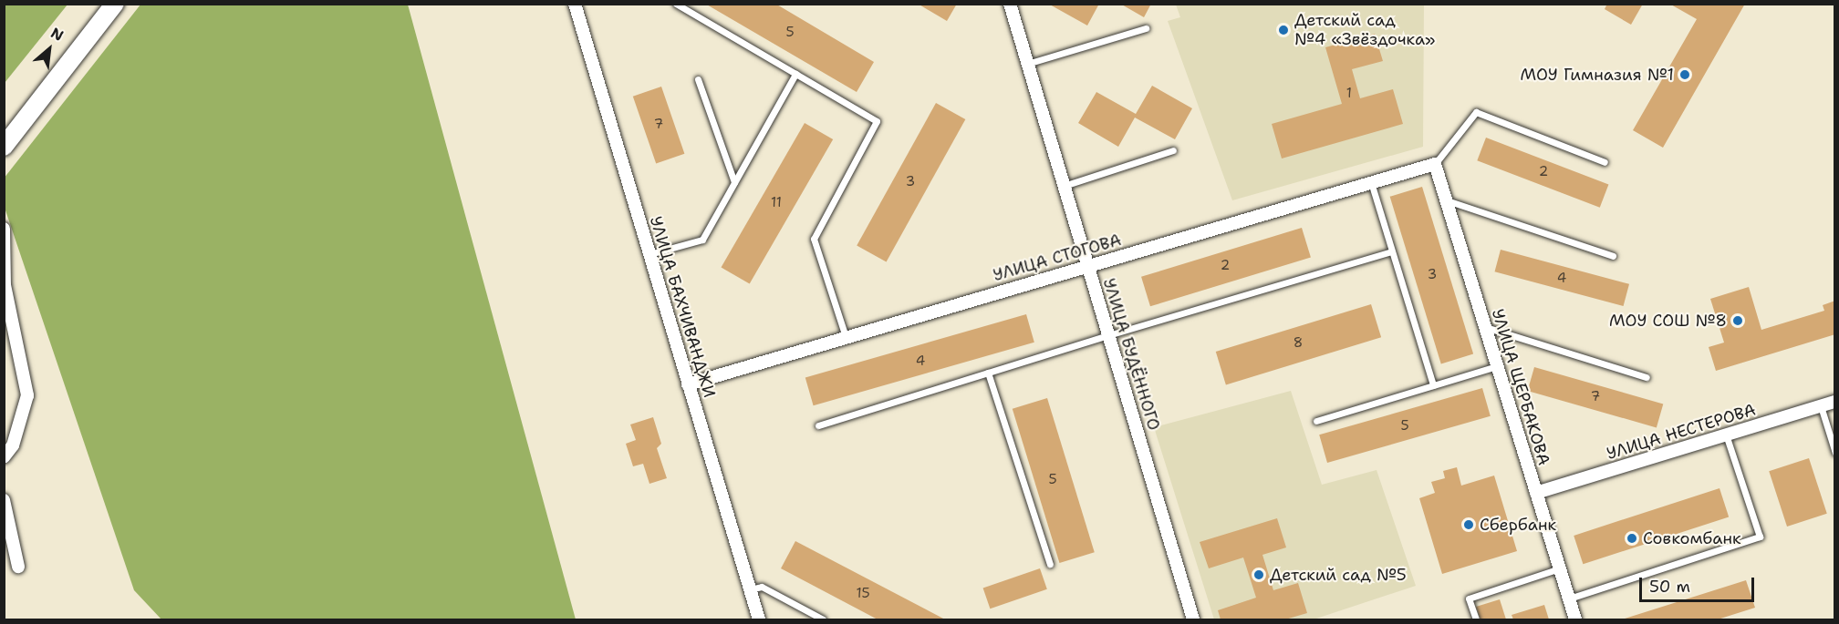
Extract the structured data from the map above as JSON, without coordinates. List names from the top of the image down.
{
  "streets": {
    "street": [
      "УЛИЦА СТОГОВА",
      "УЛИЦА БАХЧИВАНДЖИ",
      "УЛИЦА БУДЁННОГО",
      "УЛИЦА ЩЕРБАКОВА",
      "УЛИЦА НЕСТЕРОВА"
    ]
  },
  "crossings": [
    ["УЛИЦА СТОГОВА", "УЛИЦА БАХЧИВАНДЖИ"],
    ["УЛИЦА СТОГОВА", "УЛИЦА БУДЁННОГО"],
    ["УЛИЦА СТОГОВА", "УЛИЦА ЩЕРБАКОВА"],
    ["УЛИЦА ЩЕРБАКОВА", "УЛИЦА НЕСТЕРОВА"]
  ],
  "places": [
    "Детский сад №4 «Звёздочка»",
    "МОУ Гимназия №1",
    "МОУ СОШ №8",
    "Сбербанк",
    "Совкомбанк",
    "Детский сад №5"
  ],
  "house_numbers": [
    "5",
    "1",
    "7",
    "2",
    "3",
    "11",
    "2",
    "3",
    "4",
    "8",
    "4",
    "7",
    "5",
    "5",
    "15"
  ],
  "scale_bar": "50 m",
  "north": "top right"
}
